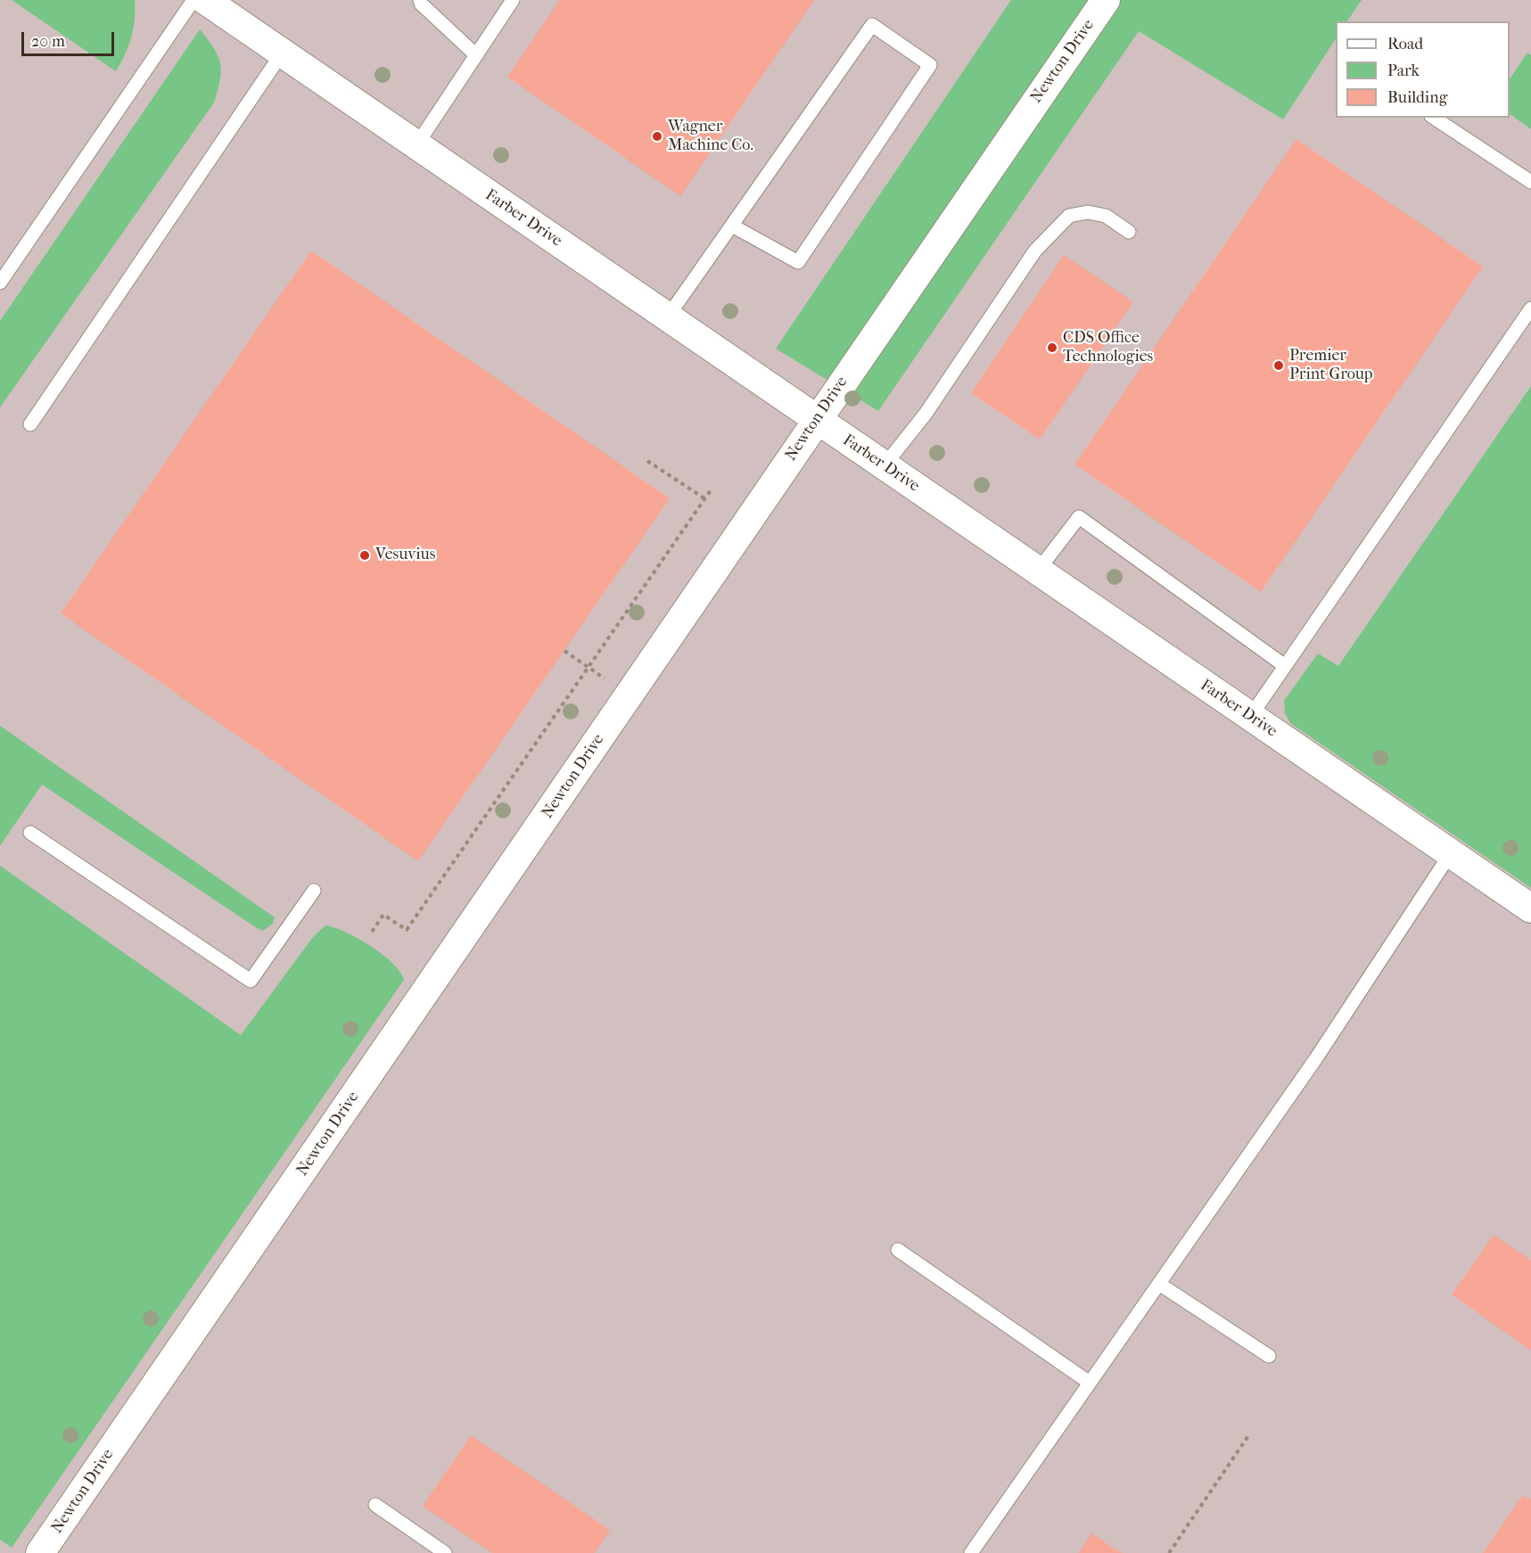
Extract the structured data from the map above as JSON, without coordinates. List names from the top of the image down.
{
  "streets": {
    "street": ["Newton Drive", "Farber Drive"]
  },
  "crossings": [
    ["Newton Drive", "Farber Drive"]
  ],
  "places": [
    "Wagner Machine Co.",
    "CDS Office Technologies",
    "Premier Print Group",
    "Vesuvius"
  ],
  "legend": ["Road", "Park", "Building"],
  "scale_bar": "20 m"
}
